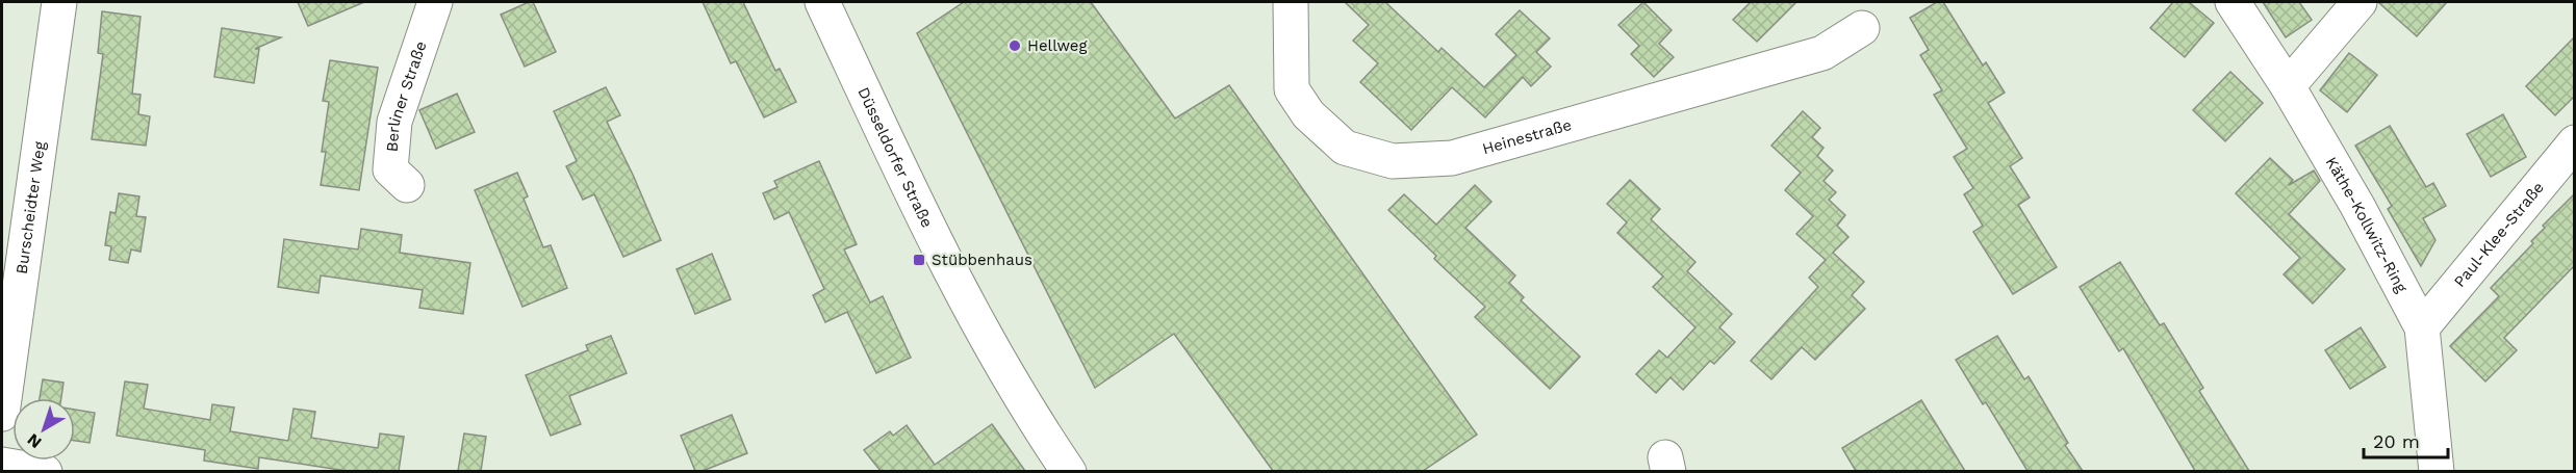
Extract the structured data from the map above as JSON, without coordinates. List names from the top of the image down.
{
  "streets": {
    "street": [
      "Berliner Straße",
      "Heinestraße",
      "Düsseldorfer Straße",
      "Burscheidter Weg",
      "Käthe-Kollwitz-Ring",
      "Paul-Klee-Straße"
    ]
  },
  "crossings": [
    ["Käthe-Kollwitz-Ring", "Paul-Klee-Straße"]
  ],
  "places": {
    "other": ["Hellweg"],
    "transit": ["Stübbenhaus"]
  },
  "scale_bar": "20 m",
  "north": "bottom left"
}
